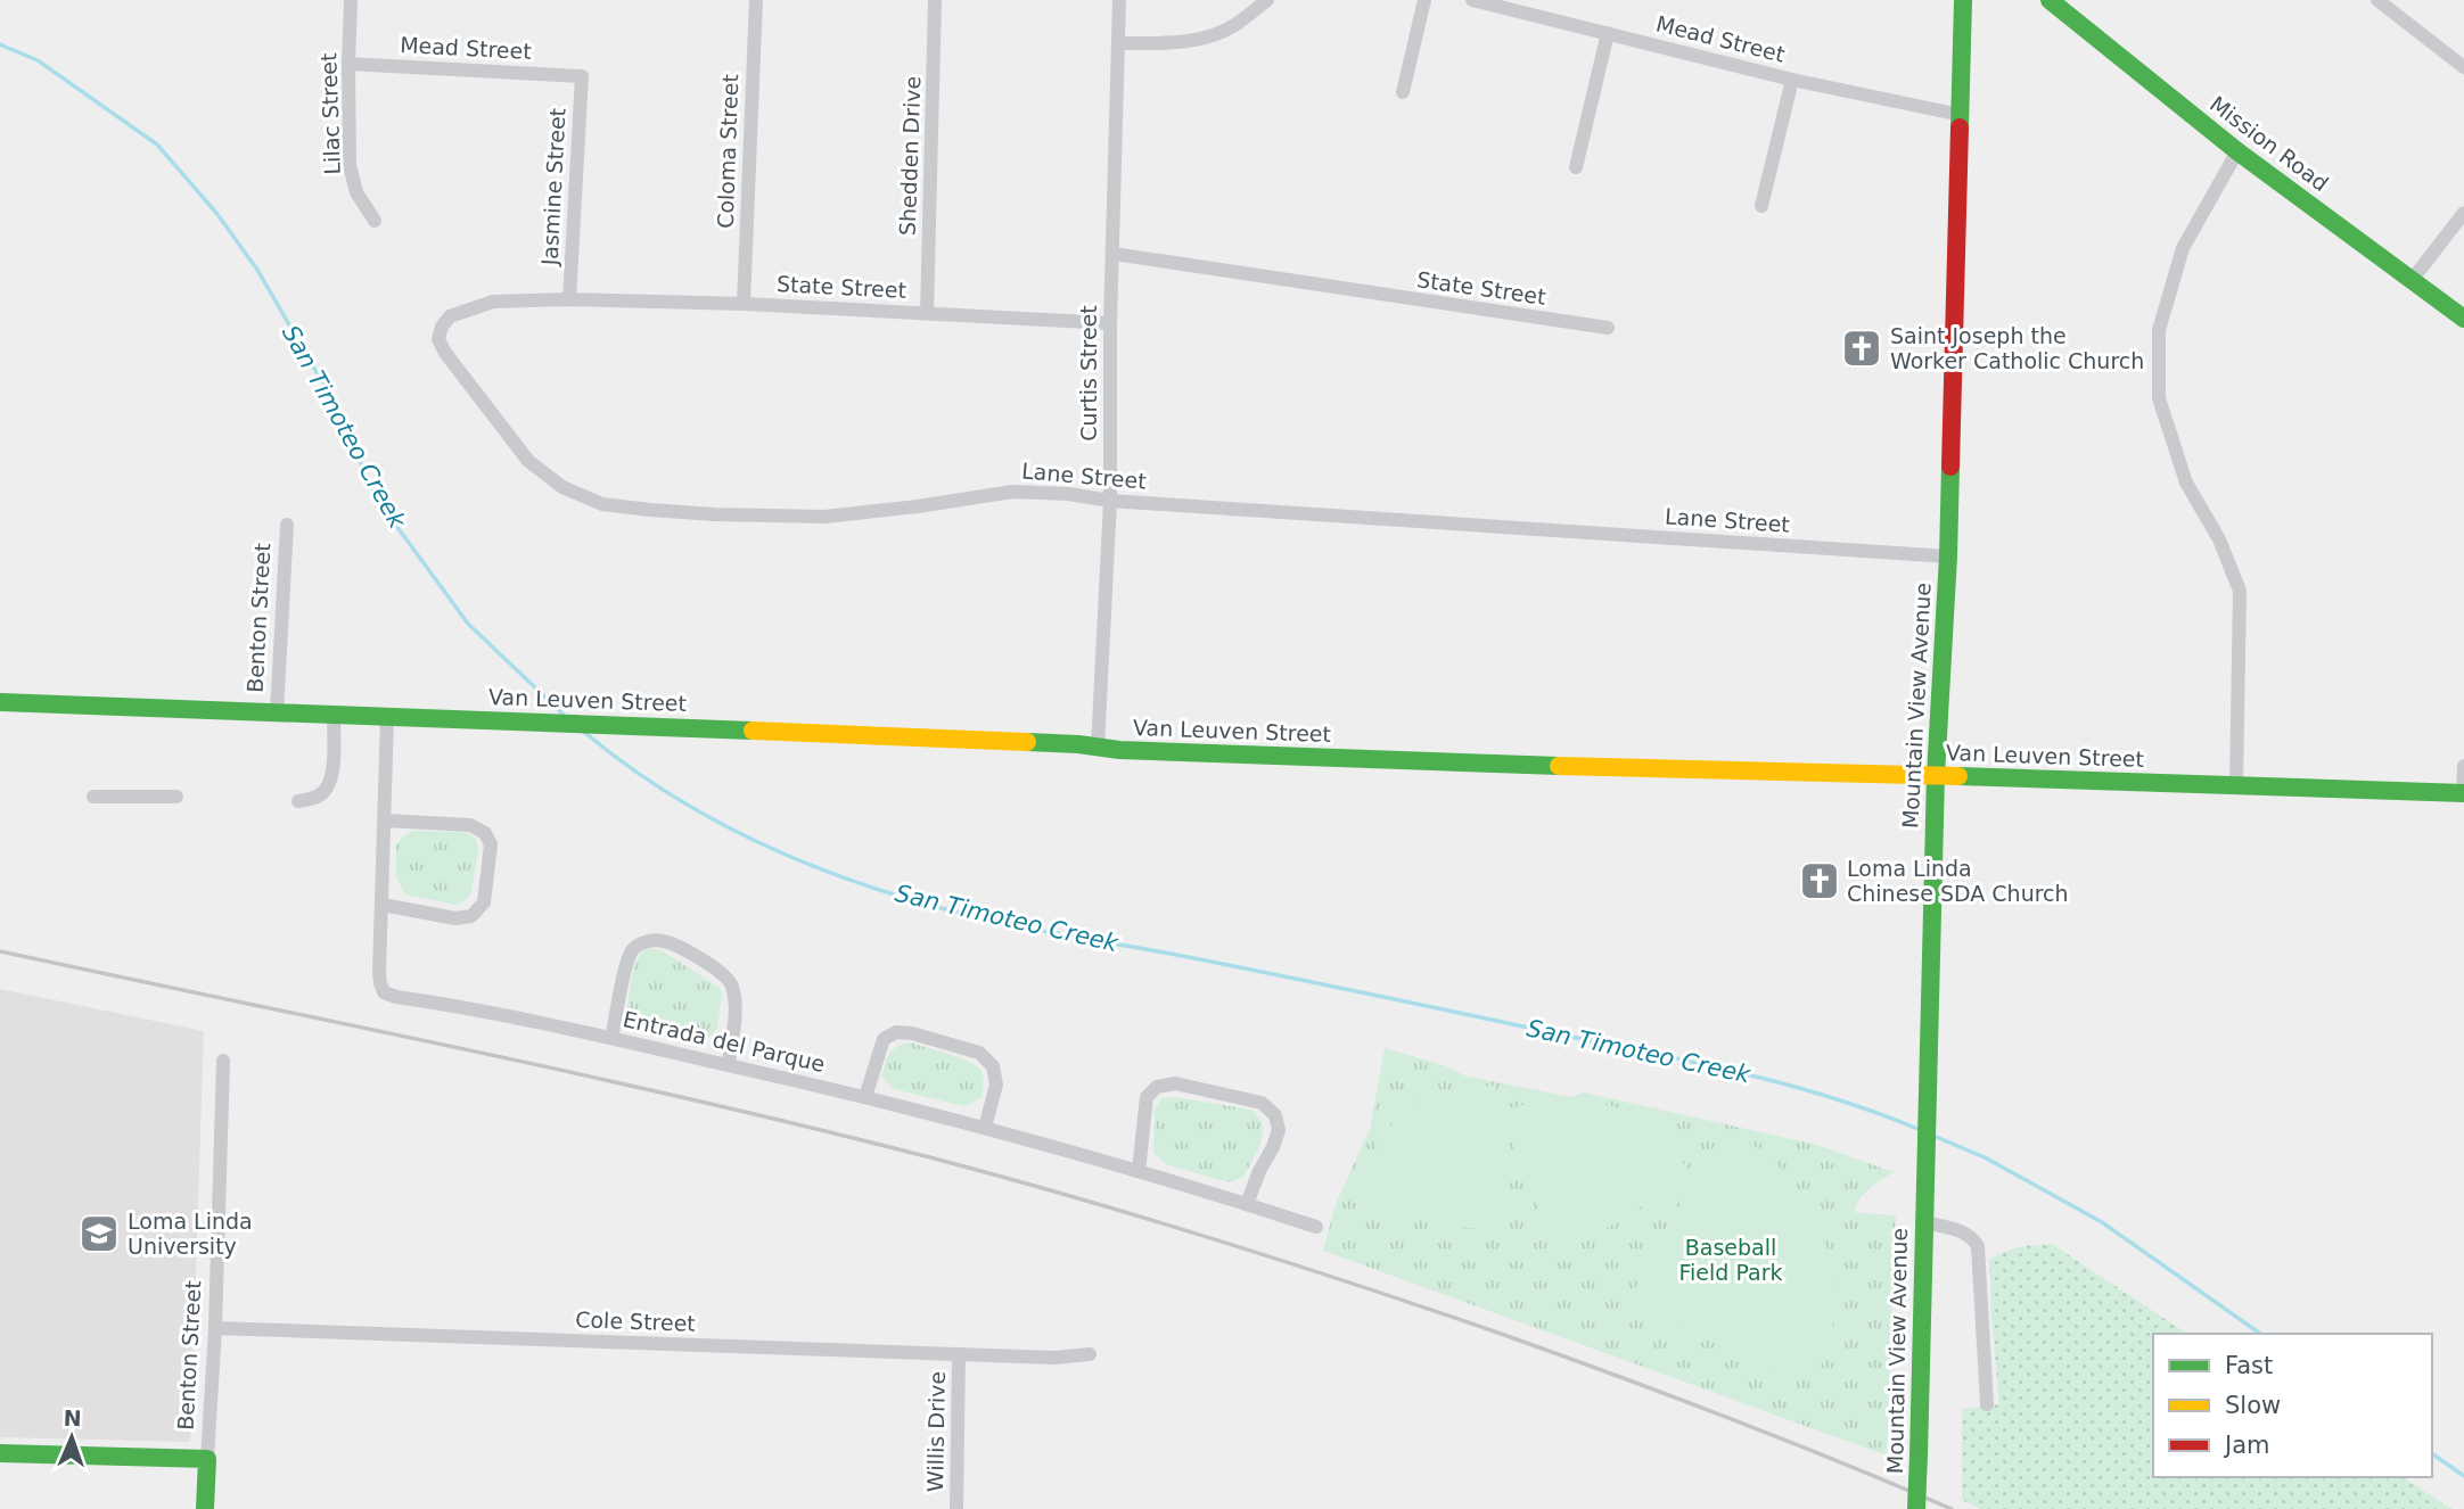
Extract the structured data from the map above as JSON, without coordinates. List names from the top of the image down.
{
  "streets": {
    "street": [
      "Mead Street",
      "Lilac Street",
      "Mission Road",
      "Coloma Street",
      "Shedden Drive",
      "Jasmine Street",
      "State Street",
      "Curtis Street",
      "Lane Street",
      "Benton Street",
      "Van Leuven Street",
      "Mountain View Avenue",
      "Entrada del Parque",
      "Cole Street",
      "Willis Drive"
    ]
  },
  "crossings": [
    ["Mead Street", "Lilac Street"],
    ["Mead Street", "Jasmine Street"],
    ["Mead Street", "Mountain View Avenue"],
    ["Coloma Street", "State Street"],
    ["Shedden Drive", "State Street"],
    ["Jasmine Street", "State Street"],
    ["Jasmine Street", "Lane Street"],
    ["State Street", "Curtis Street"],
    ["State Street", "Lane Street"],
    ["Curtis Street", "Lane Street"],
    ["Curtis Street", "Van Leuven Street"],
    ["Lane Street", "Mountain View Avenue"],
    ["Benton Street", "Van Leuven Street"],
    ["Benton Street", "Cole Street"],
    ["Van Leuven Street", "Mountain View Avenue"],
    ["Van Leuven Street", "Entrada del Parque"],
    ["Cole Street", "Willis Drive"]
  ],
  "water": ["San Timoteo Creek"],
  "parks": ["Baseball Field Park"],
  "places": {
    "church": ["Saint Joseph the Worker Catholic Church", "Loma Linda Chinese SDA Church"],
    "school or university": ["Loma Linda University"]
  },
  "legend": ["Fast", "Slow", "Jam"],
  "north": "top"
}
